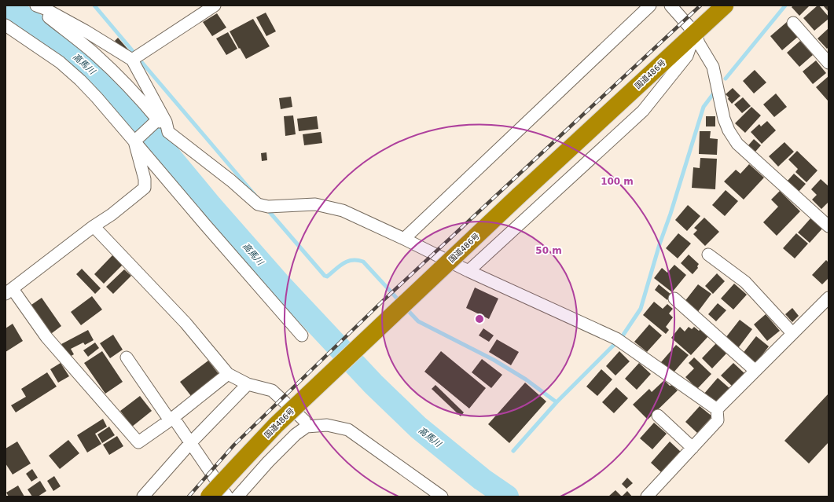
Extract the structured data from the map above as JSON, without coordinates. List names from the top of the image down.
{
  "streets": {
    "highway": ["国道486号"]
  },
  "water": ["高馬川"],
  "rings": ["100 m", "50 m"]
}
